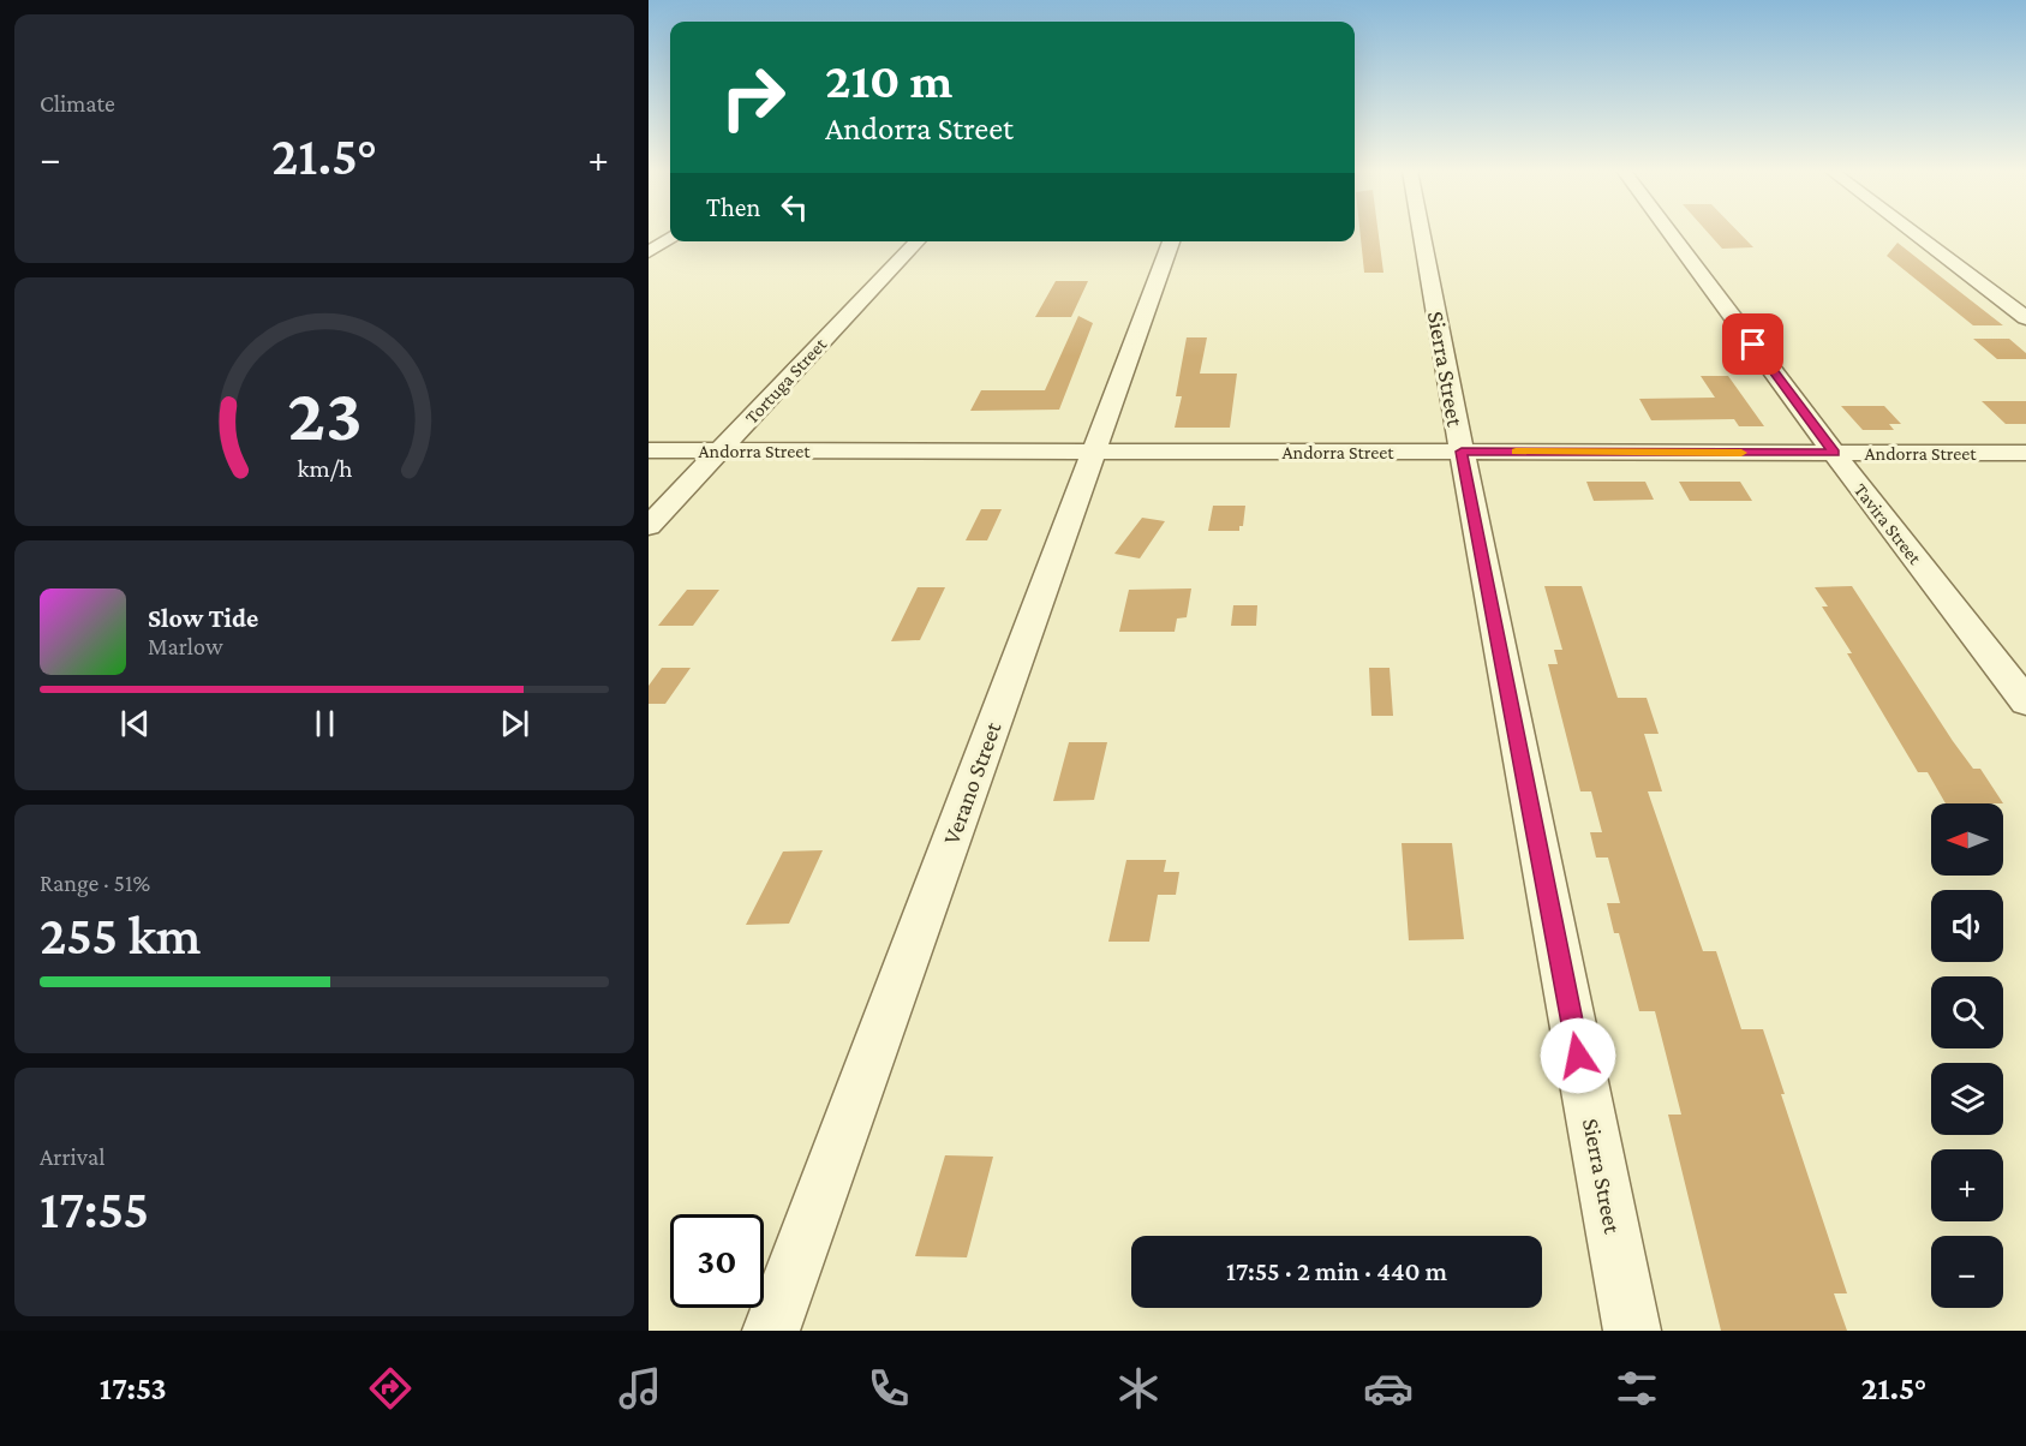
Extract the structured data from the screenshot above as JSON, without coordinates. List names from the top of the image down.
{
  "streets": {
    "street": [
      "Sierra Street",
      "Tortuga Street",
      "Andorra Street",
      "Tavira Street",
      "Verano Street"
    ]
  },
  "crossings": [
    ["Sierra Street", "Andorra Street"],
    ["Tortuga Street", "Andorra Street"],
    ["Andorra Street", "Tavira Street"],
    ["Andorra Street", "Verano Street"]
  ],
  "north": "left",
  "page": {
    "tile": [
      "Climate",
      ["Range · 51%", "255 km"],
      ["Arrival", "17:55"]
    ],
    "turn": ["210 m", "Andorra Street"],
    "heat": ["−", "21.5°", "+"],
    "then": "Then",
    "song": ["Slow Tide", "Marlow"],
    "map_buttons": ["+", "−"],
    "limit": "30",
    "trip": "17:55 · 2 min · 440 m",
    "tabs": ["17:53", "21.5°"],
    "gauge": ["23", "km/h"]
  }
}
